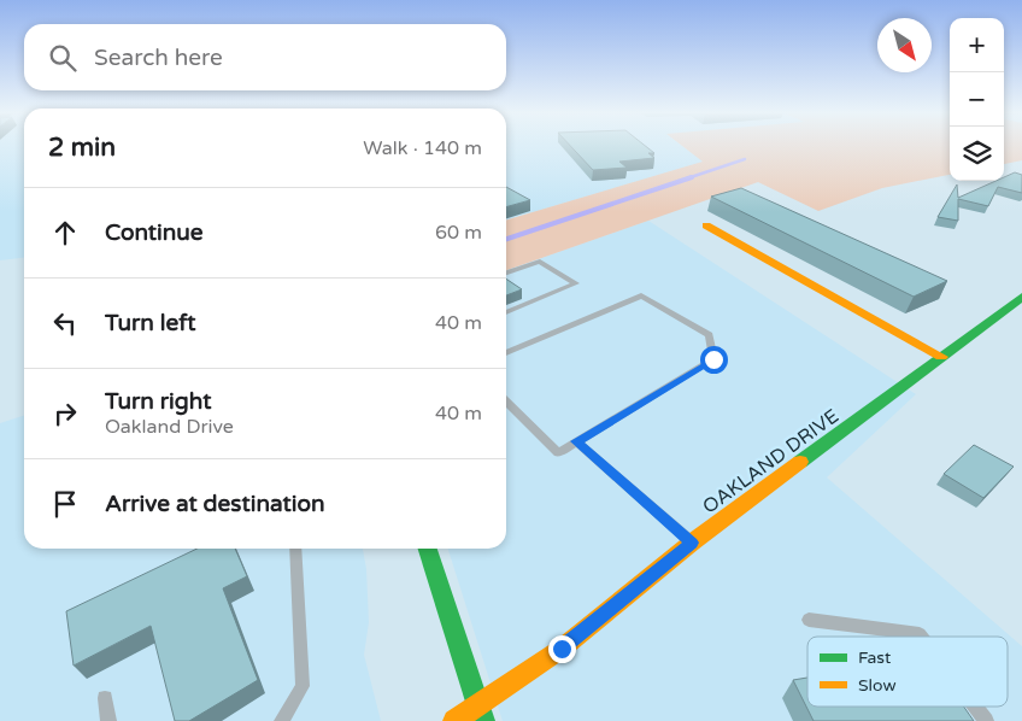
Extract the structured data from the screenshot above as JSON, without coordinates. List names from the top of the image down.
{
  "streets": {
    "street": ["OAKLAND DRIVE"]
  },
  "legend": ["Fast", "Slow"],
  "north": "bottom right",
  "page": {
    "map_buttons": ["+", "−"],
    "search": "Search here",
    "heading": ["2 min", "Walk · 140 m"],
    "list": [
      ["Continue", "60 m"],
      ["Turn left", "40 m"],
      ["Turn right", "Oakland Drive", "40 m"],
      "Arrive at destination"
    ]
  }
}
